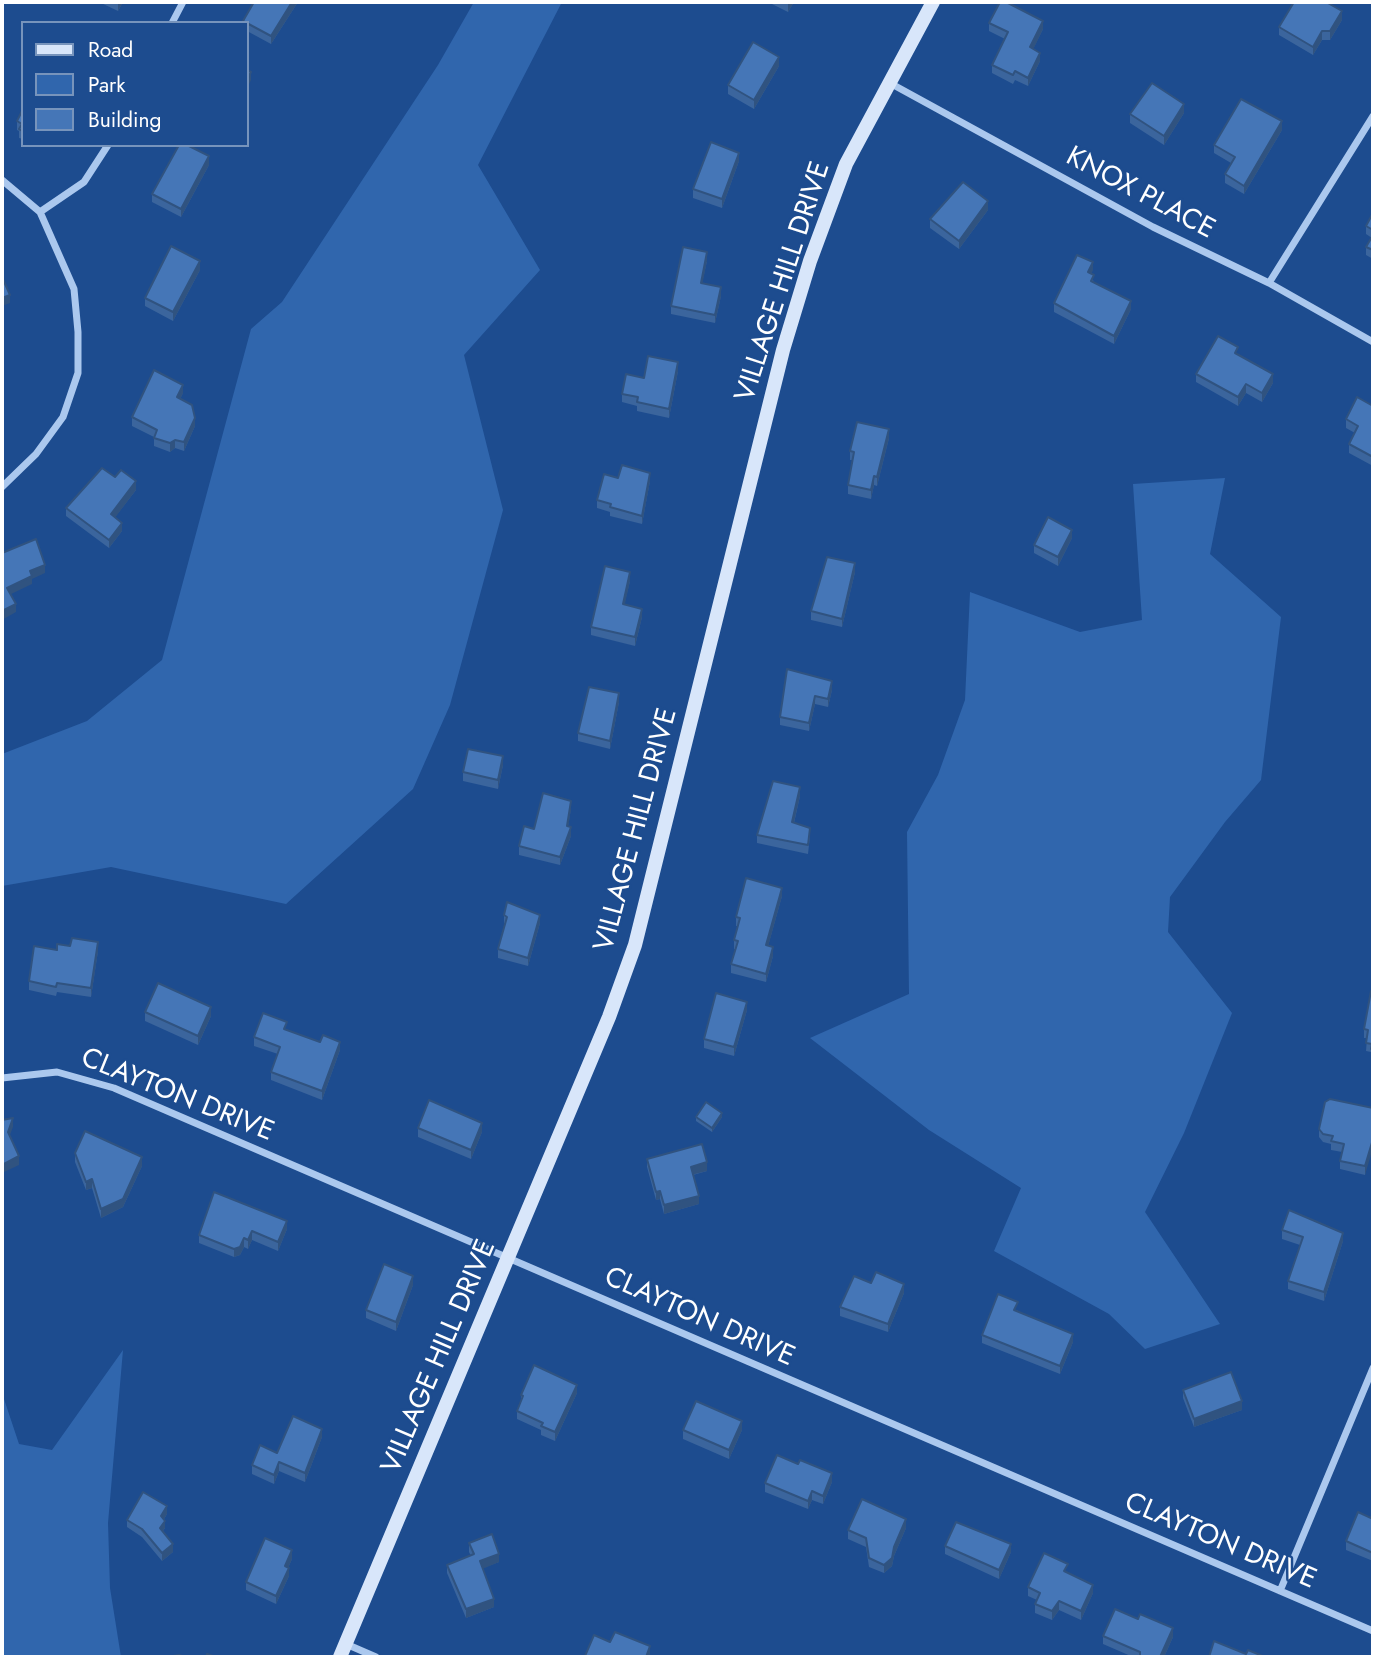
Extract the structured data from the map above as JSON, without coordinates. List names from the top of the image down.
{
  "streets": {
    "street": ["KNOX PLACE", "VILLAGE HILL DRIVE", "CLAYTON DRIVE"]
  },
  "crossings": [
    ["KNOX PLACE", "VILLAGE HILL DRIVE"],
    ["VILLAGE HILL DRIVE", "CLAYTON DRIVE"]
  ],
  "legend": ["Road", "Park", "Building"]
}
